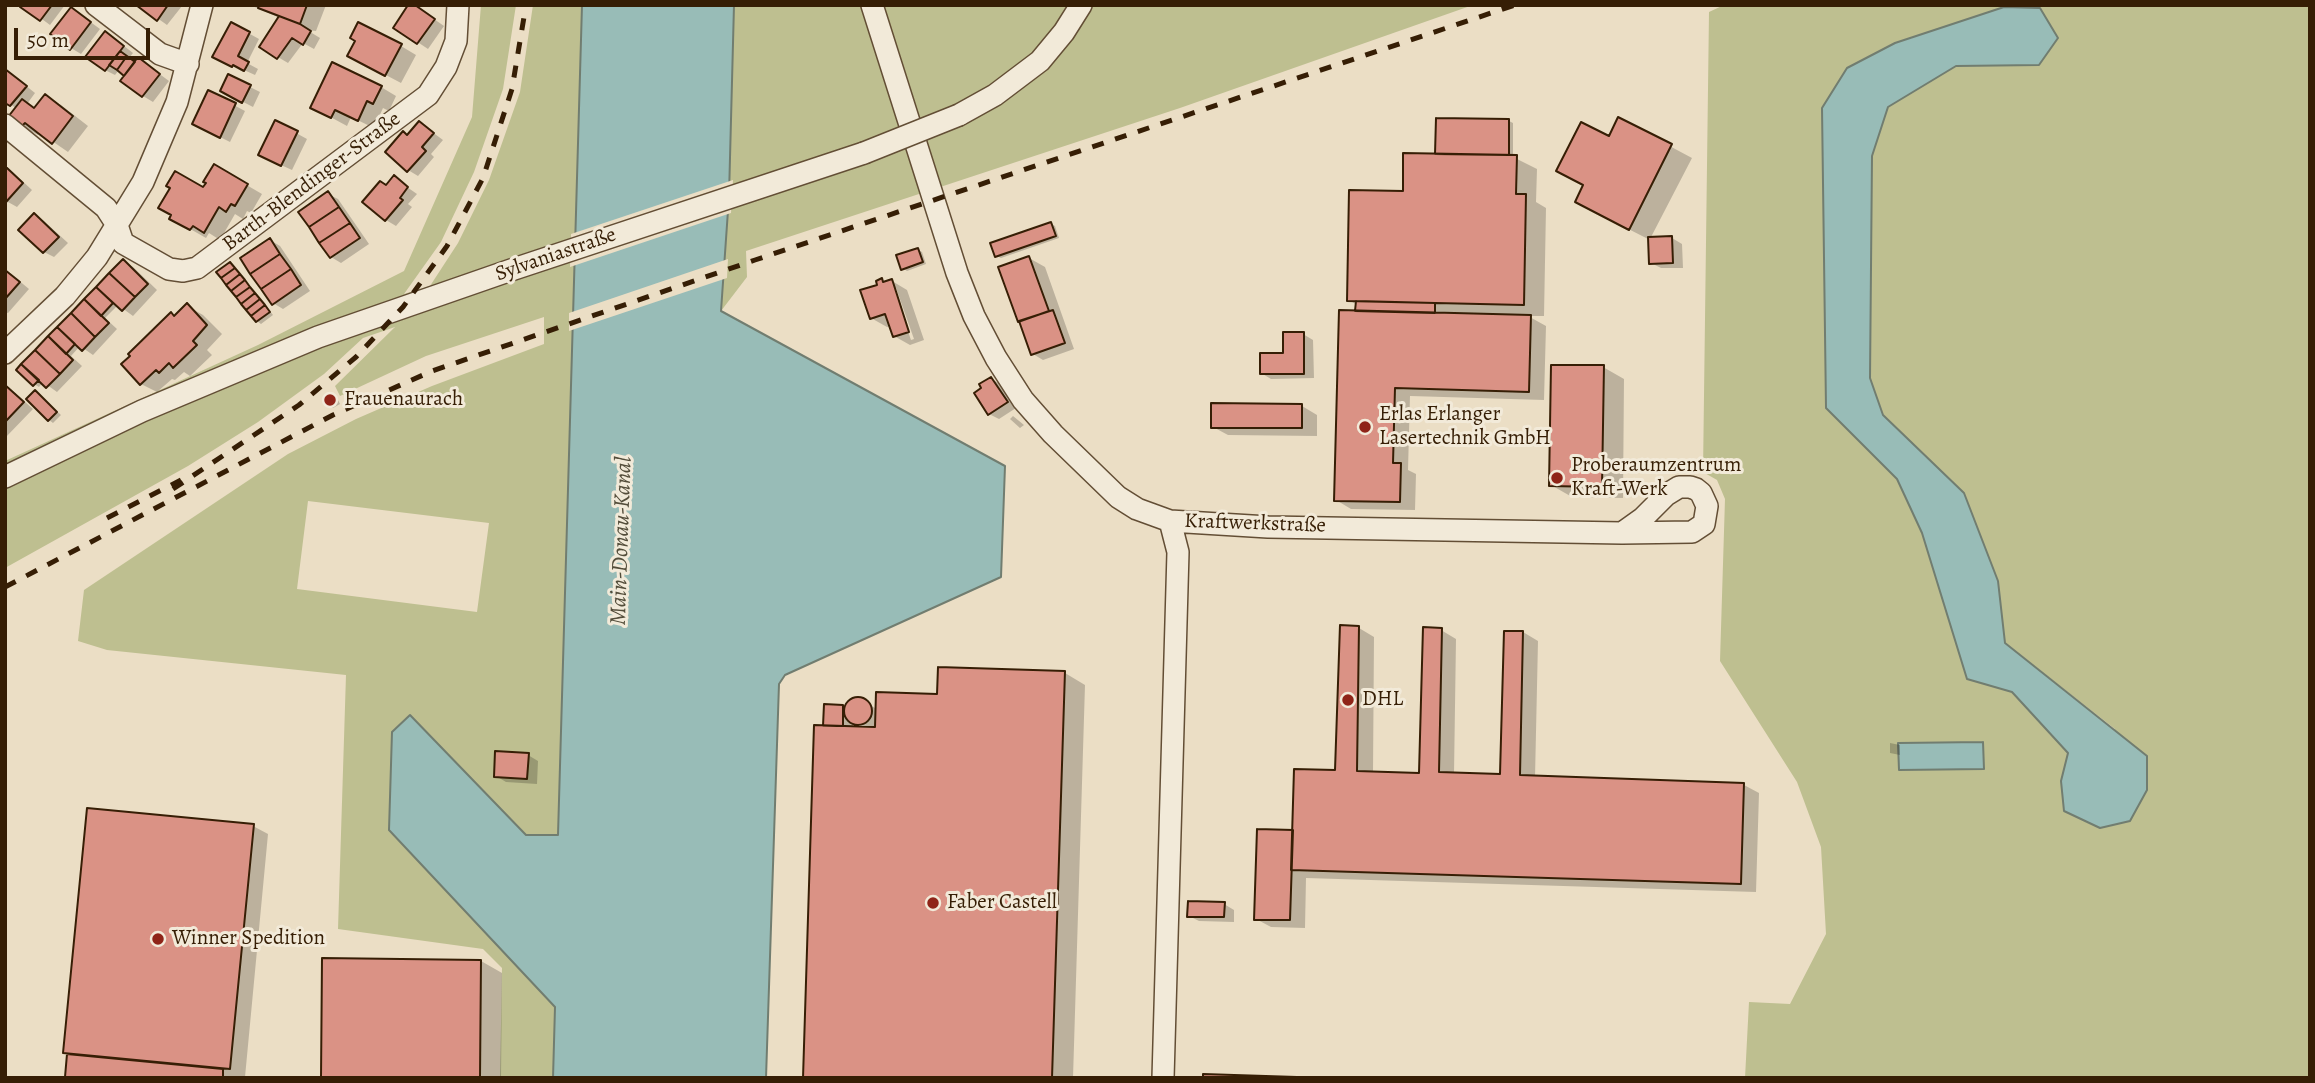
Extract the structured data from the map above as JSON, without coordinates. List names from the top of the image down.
{
  "streets": {
    "street": ["Barth-Blendinger-Straße", "Sylvaniastraße", "Kraftwerkstraße"]
  },
  "water": ["Main-Donau-Kanal"],
  "places": [
    "Frauenaurach",
    "Erlas Erlanger Lasertechnik GmbH",
    "Proberaumzentrum Kraft-Werk",
    "DHL",
    "Faber Castell",
    "Winner Spedition"
  ],
  "scale_bar": "50 m"
}
